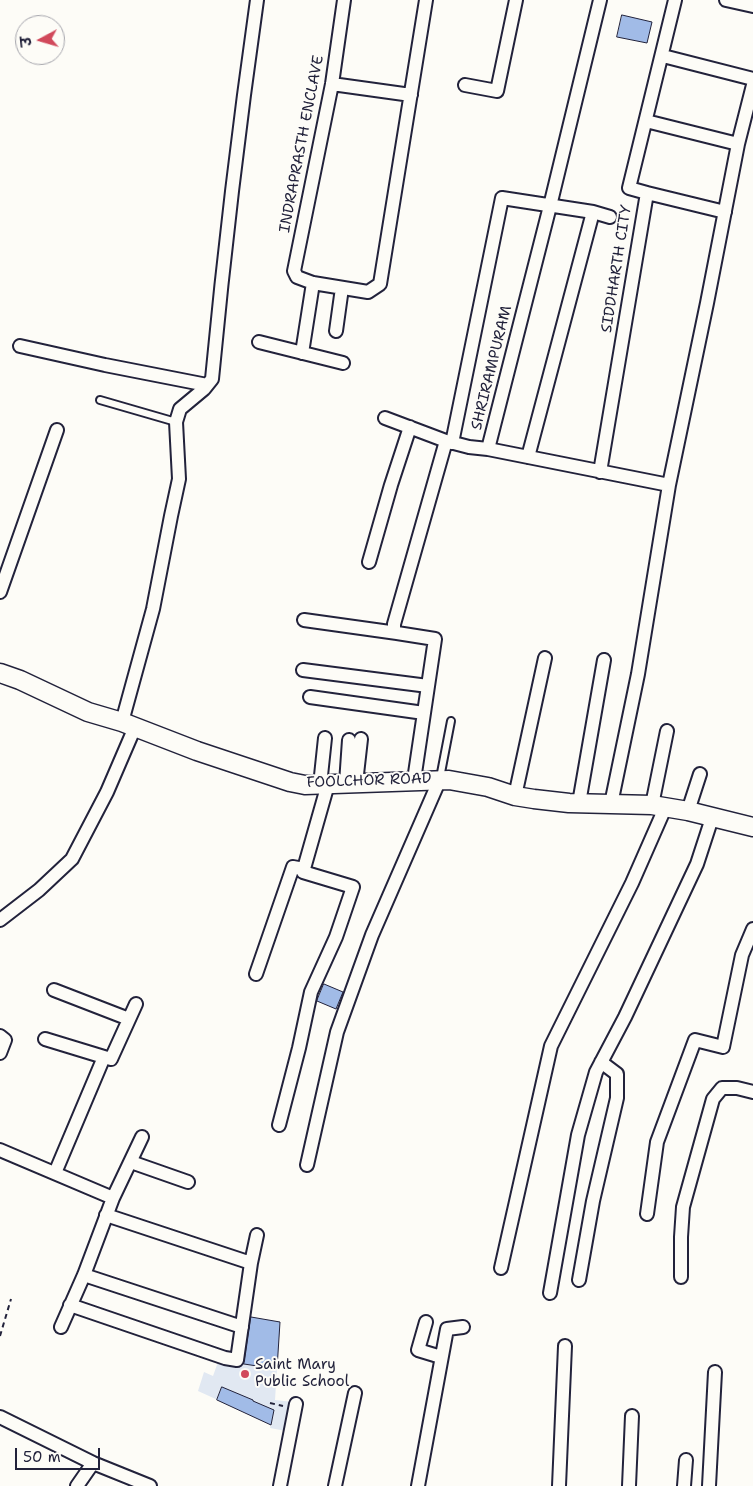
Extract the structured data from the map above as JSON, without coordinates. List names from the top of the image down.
{
  "streets": {
    "street": [
      "INDRAPRASTH ENCLAVE",
      "SIDDHARTH CITY",
      "SHRIRAMPURAM",
      "FOOLCHOR ROAD"
    ]
  },
  "places": ["Saint Mary Public School"],
  "scale_bar": "50 m",
  "north": "left"
}
